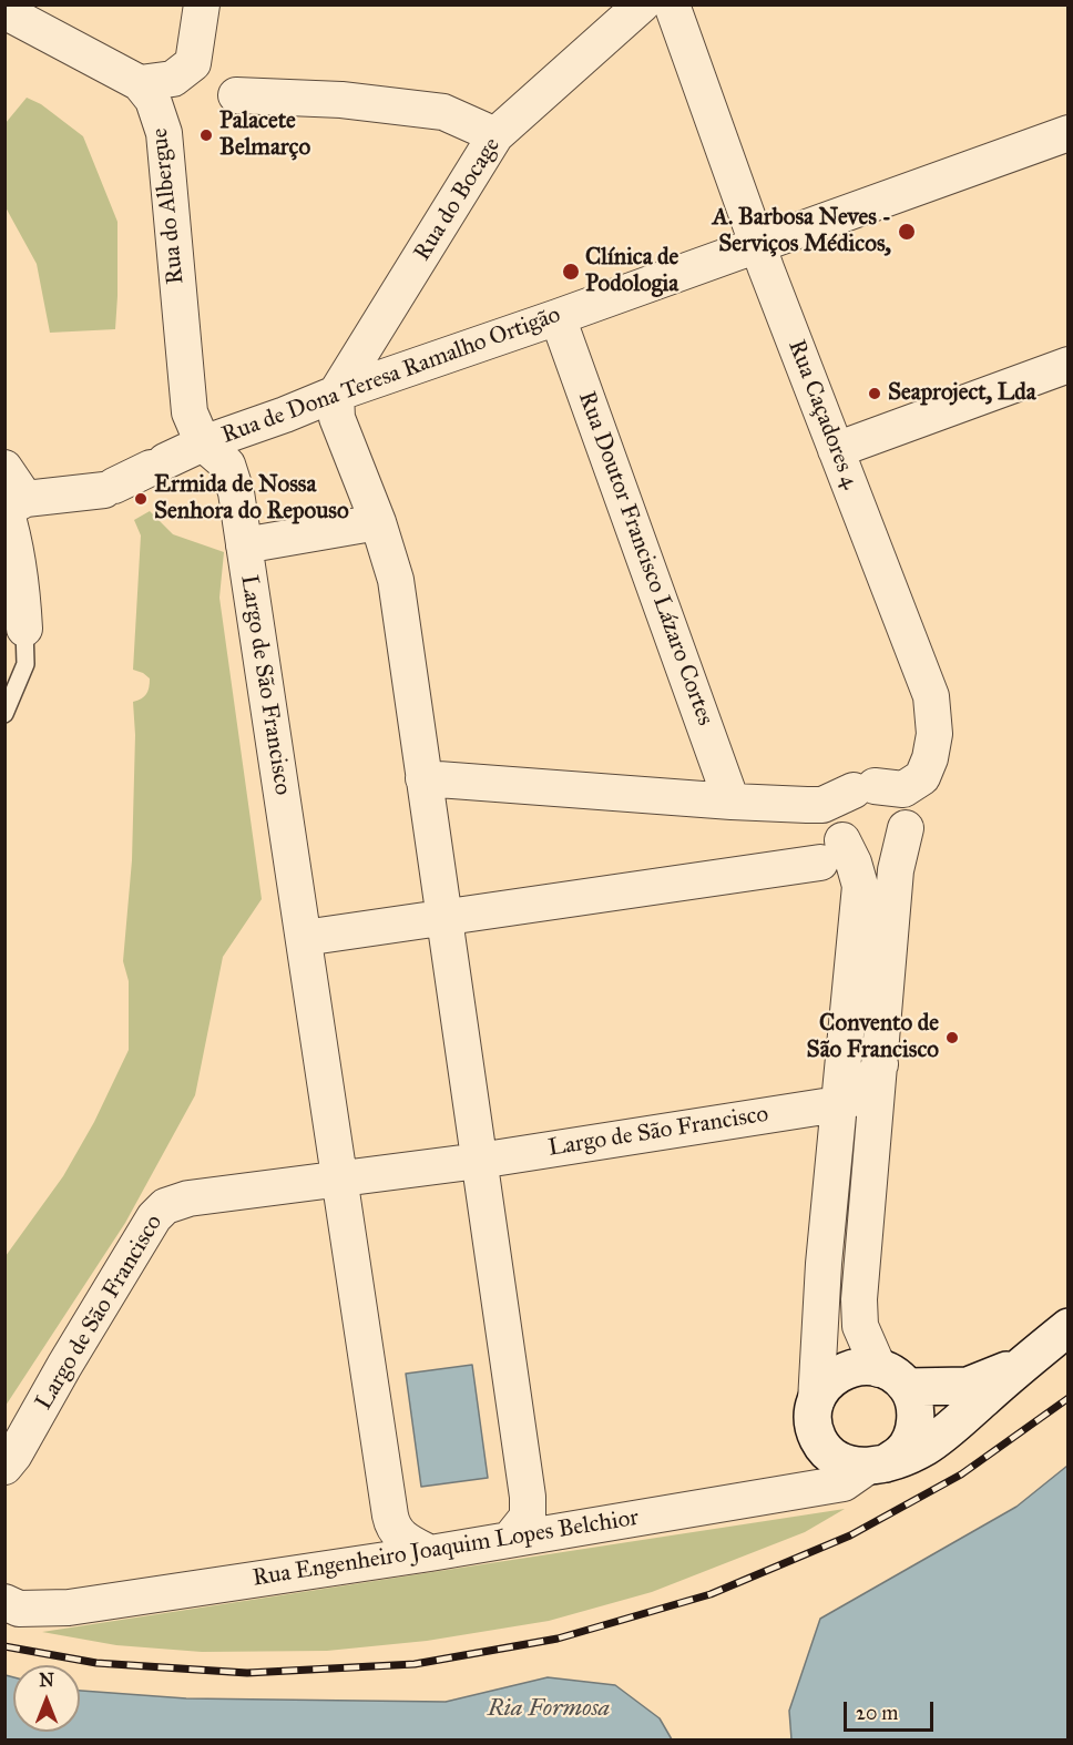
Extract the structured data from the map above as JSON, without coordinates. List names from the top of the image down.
{
  "streets": {
    "street": [
      "Rua do Bocage",
      "Rua do Albergue",
      "Rua de Dona Teresa Ramalho Ortigão",
      "Rua Caçadores 4",
      "Rua Doutor Francisco Lázaro Cortes",
      "Largo de São Francisco",
      "Rua Engenheiro Joaquim Lopes Belchior"
    ]
  },
  "crossings": [
    ["Rua do Bocage", "Rua de Dona Teresa Ramalho Ortigão"],
    ["Rua do Albergue", "Rua de Dona Teresa Ramalho Ortigão"],
    ["Rua do Albergue", "Largo de São Francisco"],
    ["Rua de Dona Teresa Ramalho Ortigão", "Rua Caçadores 4"],
    ["Rua de Dona Teresa Ramalho Ortigão", "Rua Doutor Francisco Lázaro Cortes"],
    ["Rua de Dona Teresa Ramalho Ortigão", "Largo de São Francisco"],
    ["Rua Caçadores 4", "Largo de São Francisco"],
    ["Largo de São Francisco", "Rua Engenheiro Joaquim Lopes Belchior"]
  ],
  "water": ["Ria Formosa"],
  "places": [
    "Palacete Belmarço",
    "A. Barbosa Neves - Serviços Médicos,",
    "Clínica de Podologia",
    "Seaproject, Lda",
    "Ermida de Nossa Senhora do Repouso",
    "Convento de São Francisco"
  ],
  "scale_bar": "20 m",
  "north": "top"
}
